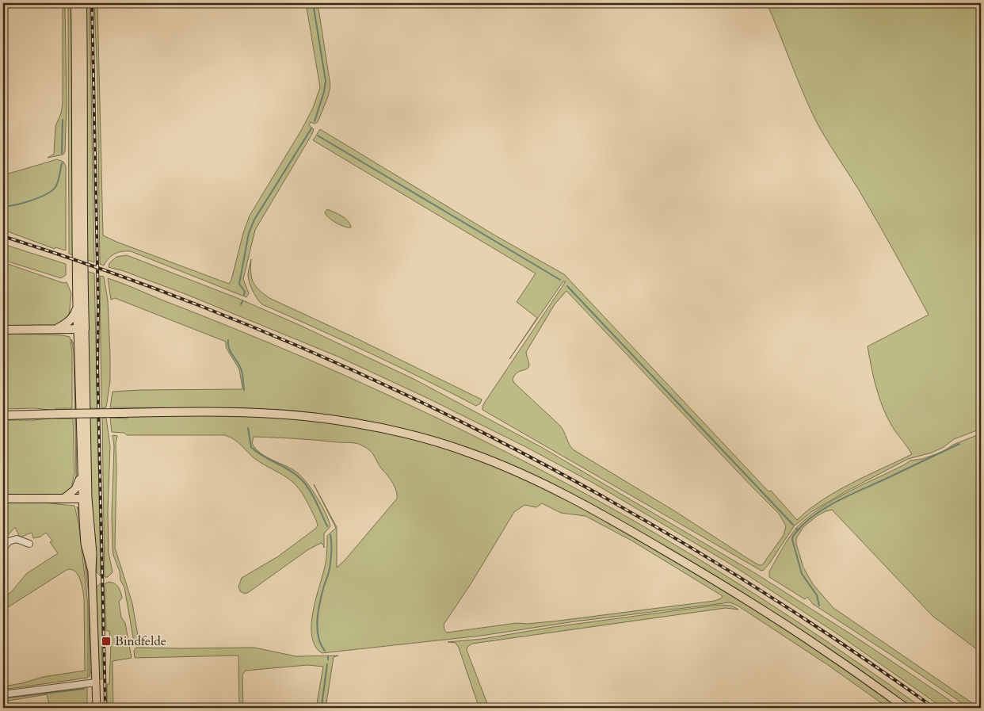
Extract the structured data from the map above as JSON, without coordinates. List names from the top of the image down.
{
  "places": {
    "transit": ["Bindfelde"]
  }
}
